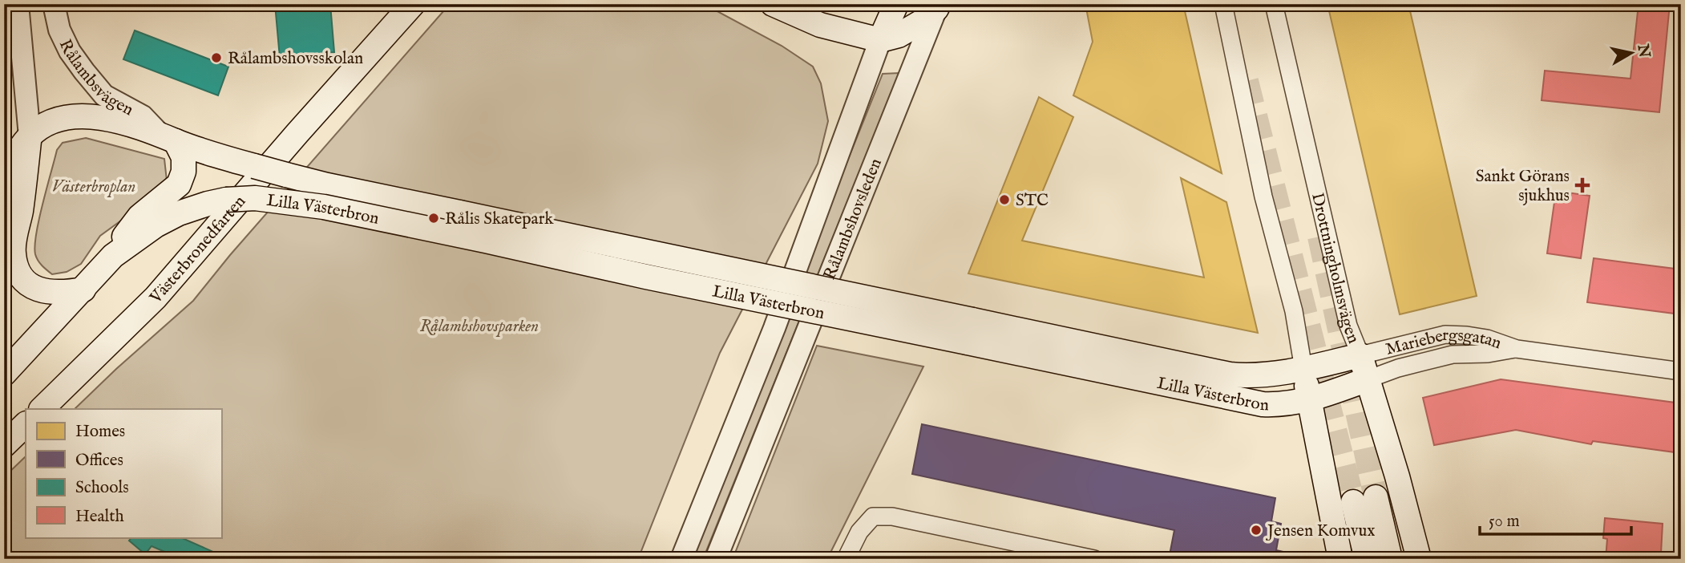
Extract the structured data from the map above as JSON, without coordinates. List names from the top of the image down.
{
  "streets": {
    "main road": [
      "Lilla Västerbron",
      "Rålambshovsleden",
      "Västerbronedfarten",
      "Drottningholmsvägen",
      "Mariebergsgatan"
    ],
    "street": ["Rålambsvägen"]
  },
  "crossings": [
    ["Rålambsvägen", "Lilla Västerbron"],
    ["Lilla Västerbron", "Mariebergsgatan"],
    ["Drottningholmsvägen", "Mariebergsgatan"]
  ],
  "parks": ["Västerbroplan", "Rålambshovsparken"],
  "places": {
    "other": [
      "Rålambshovsskolan",
      "STC",
      "Rålis Skatepark",
      "Jensen Komvux"
    ],
    "health": ["Sankt Görans sjukhus"]
  },
  "legend": [
    "Homes",
    "Offices",
    "Schools",
    "Health"
  ],
  "scale_bar": "50 m",
  "north": "right"
}
